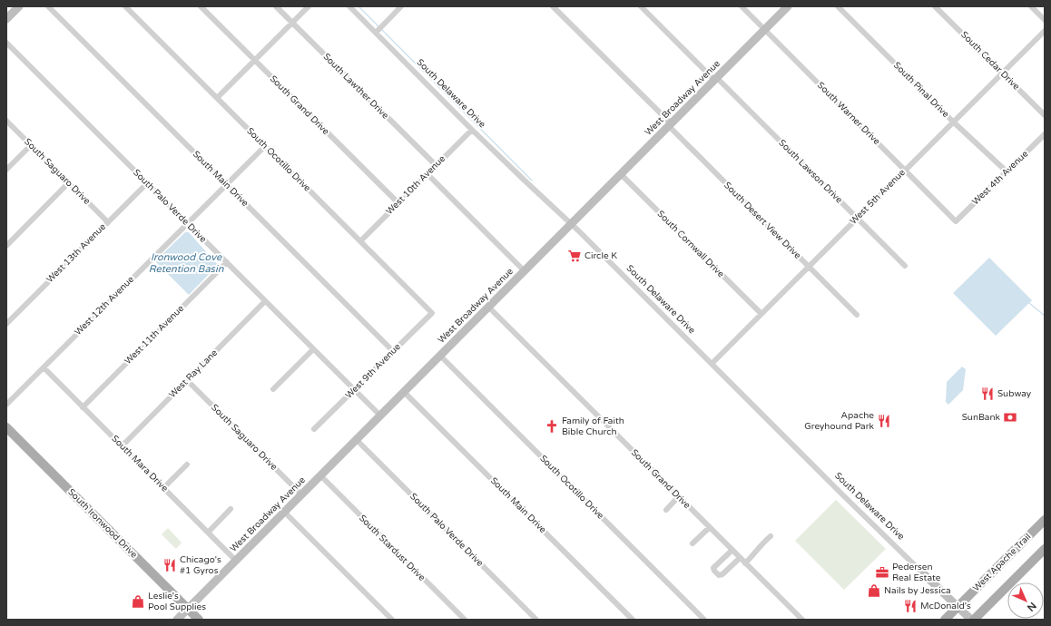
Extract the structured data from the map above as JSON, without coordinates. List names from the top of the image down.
{
  "streets": {
    "main road": [
      "South Delaware Drive",
      "West Broadway Avenue",
      "South Ironwood Drive",
      "West Apache Trail"
    ],
    "street": [
      "South Cedar Drive",
      "South Lawther Drive",
      "South Pinal Drive",
      "South Grand Drive",
      "South Warner Drive",
      "South Ocotillo Drive",
      "South Saguaro Drive",
      "South Lawson Drive",
      "West 4th Avenue",
      "South Main Drive",
      "West 10th Avenue",
      "West 5th Avenue",
      "South Palo Verde Drive",
      "South Desert View Drive",
      "South Cornwall Drive",
      "West 13th Avenue",
      "West 12th Avenue",
      "West 11th Avenue",
      "West 9th Avenue",
      "West Ray Lane",
      "South Mara Drive",
      "South Stardust Drive"
    ]
  },
  "crossings": [
    ["South Cedar Drive", "West 5th Avenue"],
    ["South Lawther Drive", "West 10th Avenue"],
    ["South Pinal Drive", "West 4th Avenue"],
    ["South Pinal Drive", "West 5th Avenue"],
    ["South Delaware Drive", "West Broadway Avenue"],
    ["South Delaware Drive", "West 10th Avenue"],
    ["South Delaware Drive", "West 5th Avenue"],
    ["South Delaware Drive", "West Apache Trail"],
    ["West Broadway Avenue", "South Grand Drive"],
    ["West Broadway Avenue", "South Warner Drive"],
    ["West Broadway Avenue", "South Ocotillo Drive"],
    ["West Broadway Avenue", "South Saguaro Drive"],
    ["West Broadway Avenue", "South Lawson Drive"],
    ["West Broadway Avenue", "South Main Drive"],
    ["West Broadway Avenue", "South Palo Verde Drive"],
    ["West Broadway Avenue", "South Desert View Drive"],
    ["West Broadway Avenue", "South Cornwall Drive"],
    ["West Broadway Avenue", "South Mara Drive"],
    ["West Broadway Avenue", "South Ironwood Drive"],
    ["West Broadway Avenue", "South Stardust Drive"],
    ["South Grand Drive", "West 10th Avenue"],
    ["South Warner Drive", "West 4th Avenue"],
    ["South Warner Drive", "West 5th Avenue"],
    ["South Ocotillo Drive", "West 10th Avenue"],
    ["South Ocotillo Drive", "West 12th Avenue"],
    ["South Ocotillo Drive", "West 9th Avenue"],
    ["South Saguaro Drive", "West 13th Avenue"],
    ["South Saguaro Drive", "West Ray Lane"],
    ["South Lawson Drive", "West 5th Avenue"],
    ["South Main Drive", "West 12th Avenue"],
    ["South Main Drive", "West 9th Avenue"],
    ["West 5th Avenue", "South Desert View Drive"],
    ["West 5th Avenue", "South Cornwall Drive"],
    ["South Palo Verde Drive", "West 13th Avenue"],
    ["South Palo Verde Drive", "West 12th Avenue"],
    ["South Palo Verde Drive", "West 11th Avenue"],
    ["South Palo Verde Drive", "West 9th Avenue"],
    ["South Palo Verde Drive", "West Ray Lane"],
    ["West 12th Avenue", "South Mara Drive"],
    ["West 11th Avenue", "South Mara Drive"],
    ["West Ray Lane", "South Mara Drive"]
  ],
  "water": ["Ironwood Cove Retention Basin"],
  "places": {
    "supermarket": ["Circle K"],
    "restaurant": [
      "Subway",
      "Apache Greyhound Park",
      "Chicago's #1 Gyros",
      "McDonald's"
    ],
    "bank": ["SunBank"],
    "church": ["Family of Faith Bible Church"],
    "office": ["Pedersen Real Estate"],
    "shop": ["Nails by Jessica", "Leslie's Pool Supplies"]
  },
  "north": "bottom right"
}
